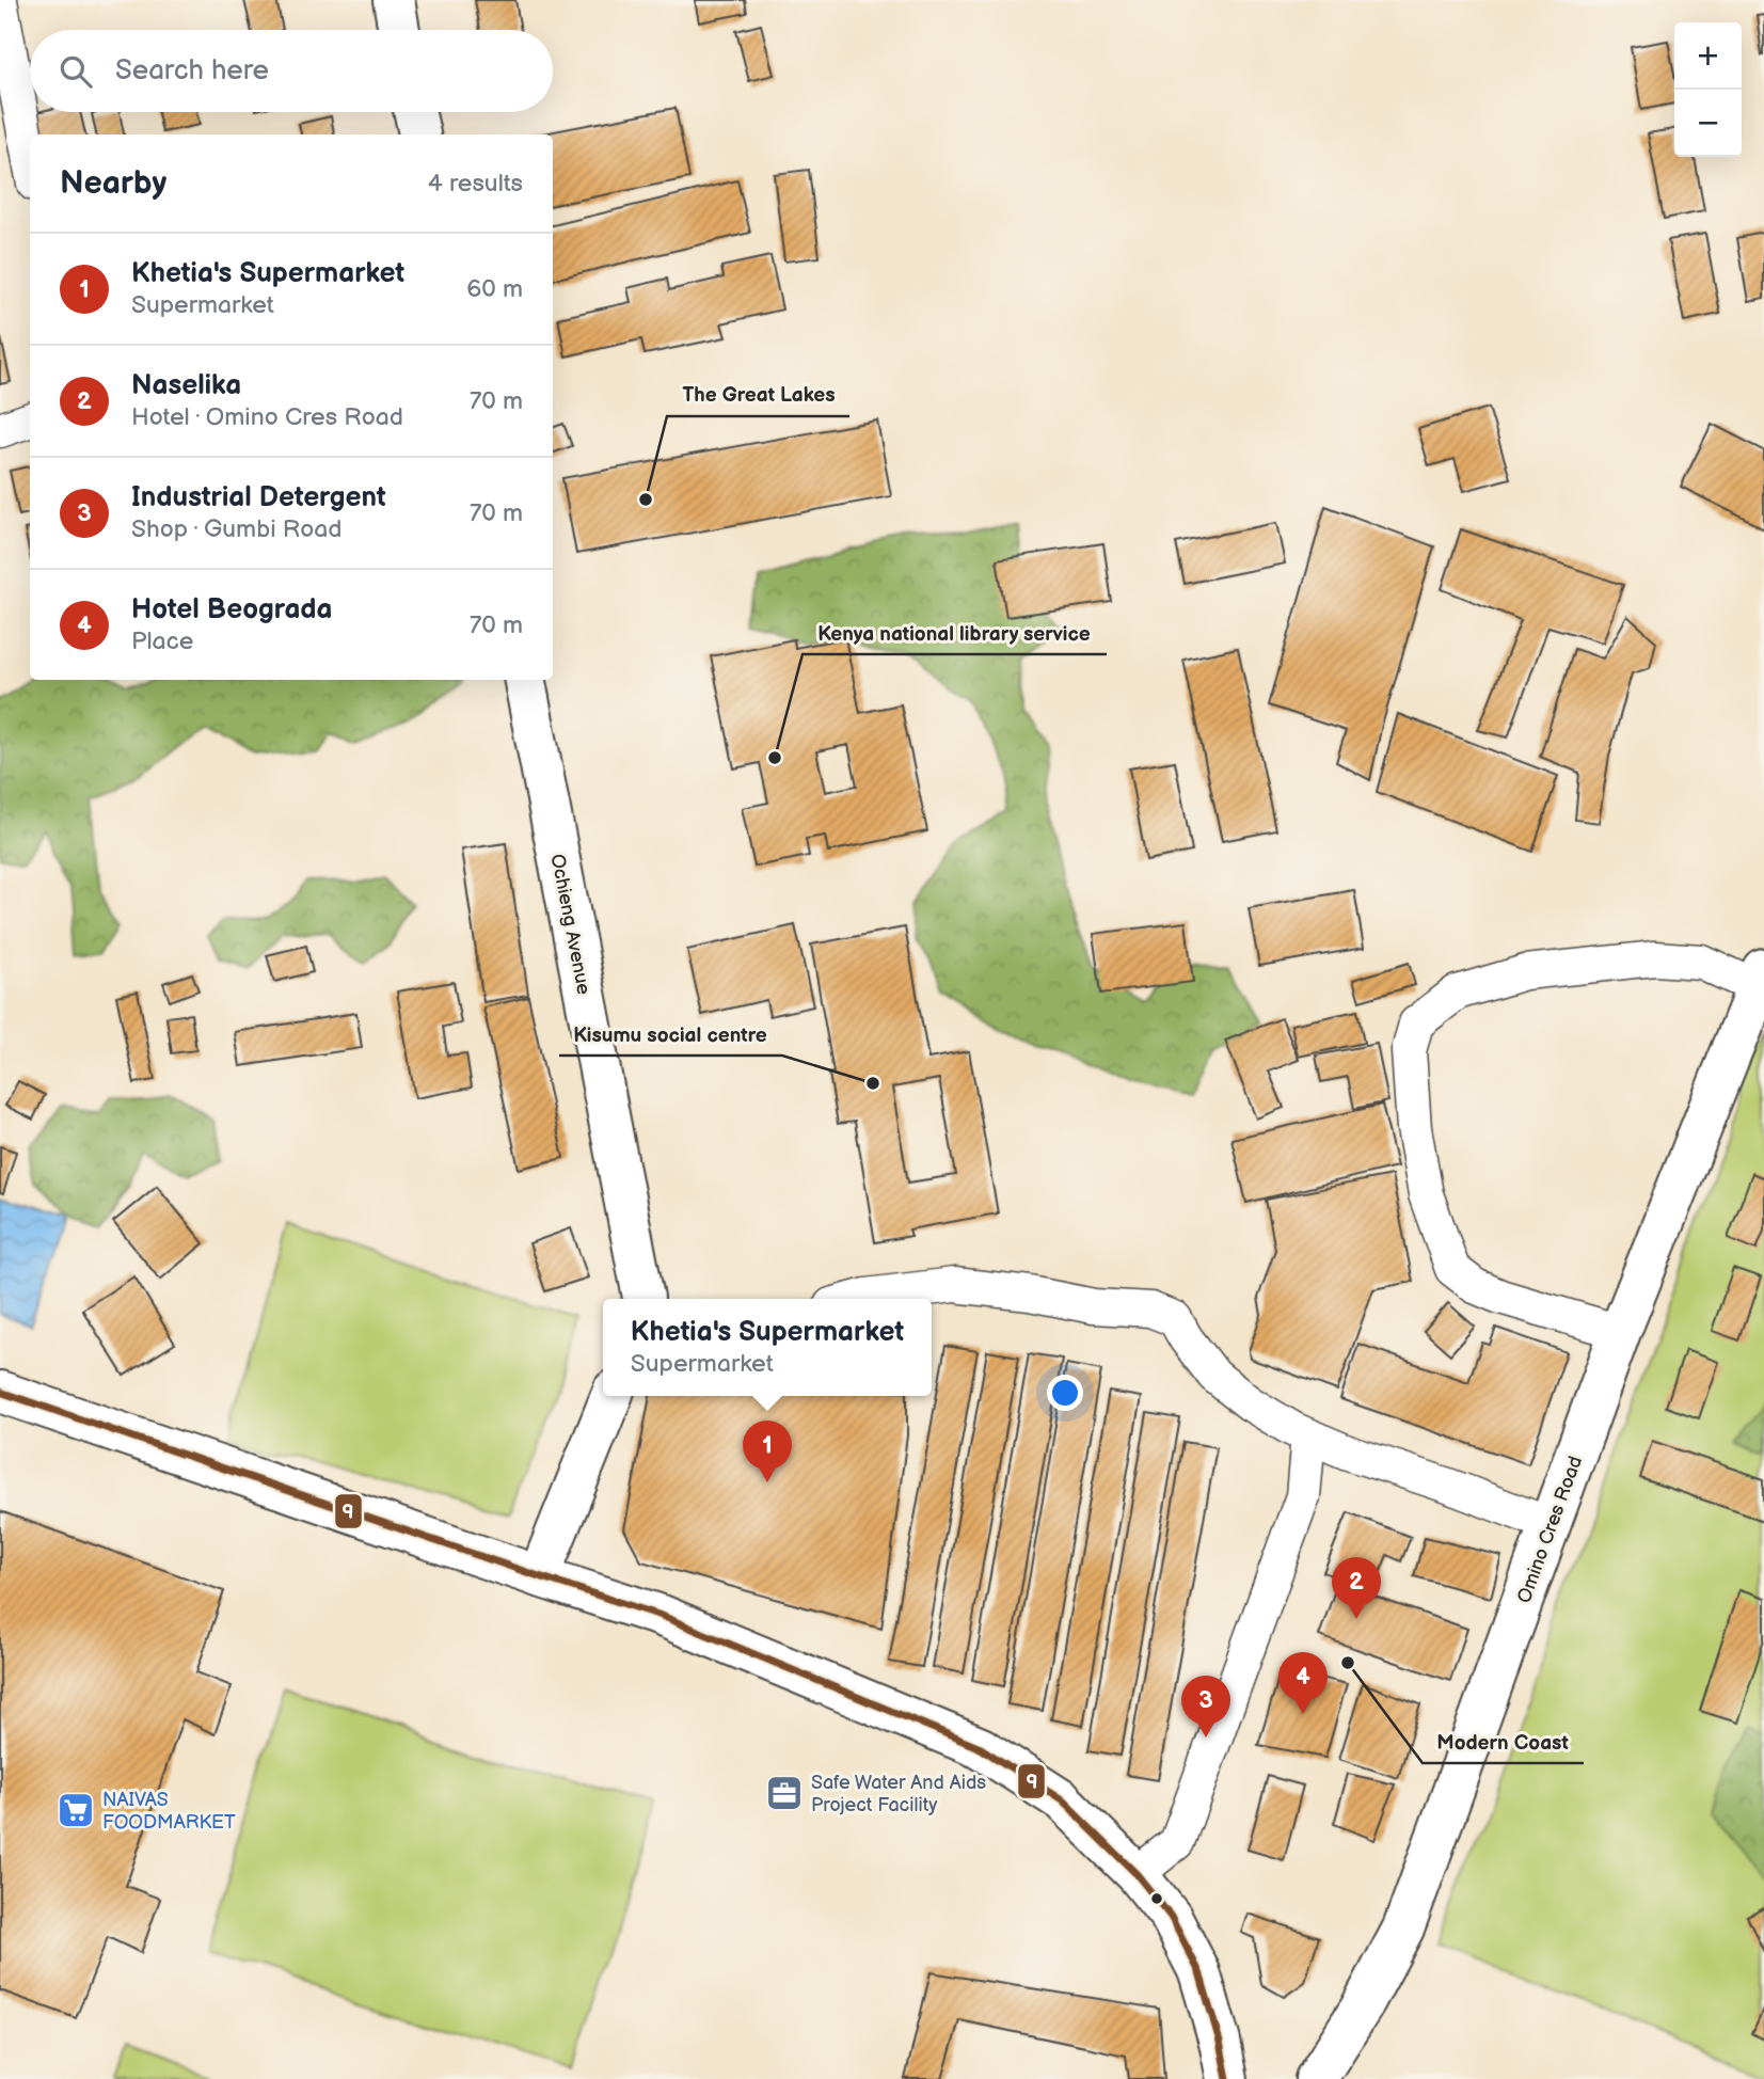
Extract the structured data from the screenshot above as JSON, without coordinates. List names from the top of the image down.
{
  "streets": {
    "street": ["Ochieng Avenue", "Omino Cres Road"]
  },
  "places": {
    "other": [
      "The Great Lakes",
      "Kenya national library service",
      "Kisumu social centre",
      "Modern Coast"
    ],
    "office": ["Safe Water And Aids Project Facility"],
    "supermarket": ["NAIVAS FOODMARKET"]
  },
  "lines": ["transit line 9"],
  "page": {
    "map_buttons": ["+", "−"],
    "search": "Search here",
    "heading": ["Nearby", "4 results"],
    "list": [
      {
        "mark": "1",
        "name": "Khetia's Supermarket",
        "note": "Supermarket",
        "value": "60 m"
      },
      {
        "mark": "2",
        "name": "Naselika",
        "note": "Hotel · Omino Cres Road",
        "value": "70 m"
      },
      {
        "mark": "3",
        "name": "Industrial Detergent",
        "note": "Shop · Gumbi Road",
        "value": "70 m"
      },
      {
        "mark": "4",
        "name": "Hotel Beograda",
        "note": "Place",
        "value": "70 m"
      }
    ],
    "popup": ["Khetia's Supermarket", "Supermarket"],
    "pins": [
      "1",
      "2",
      "4",
      "3"
    ]
  }
}
